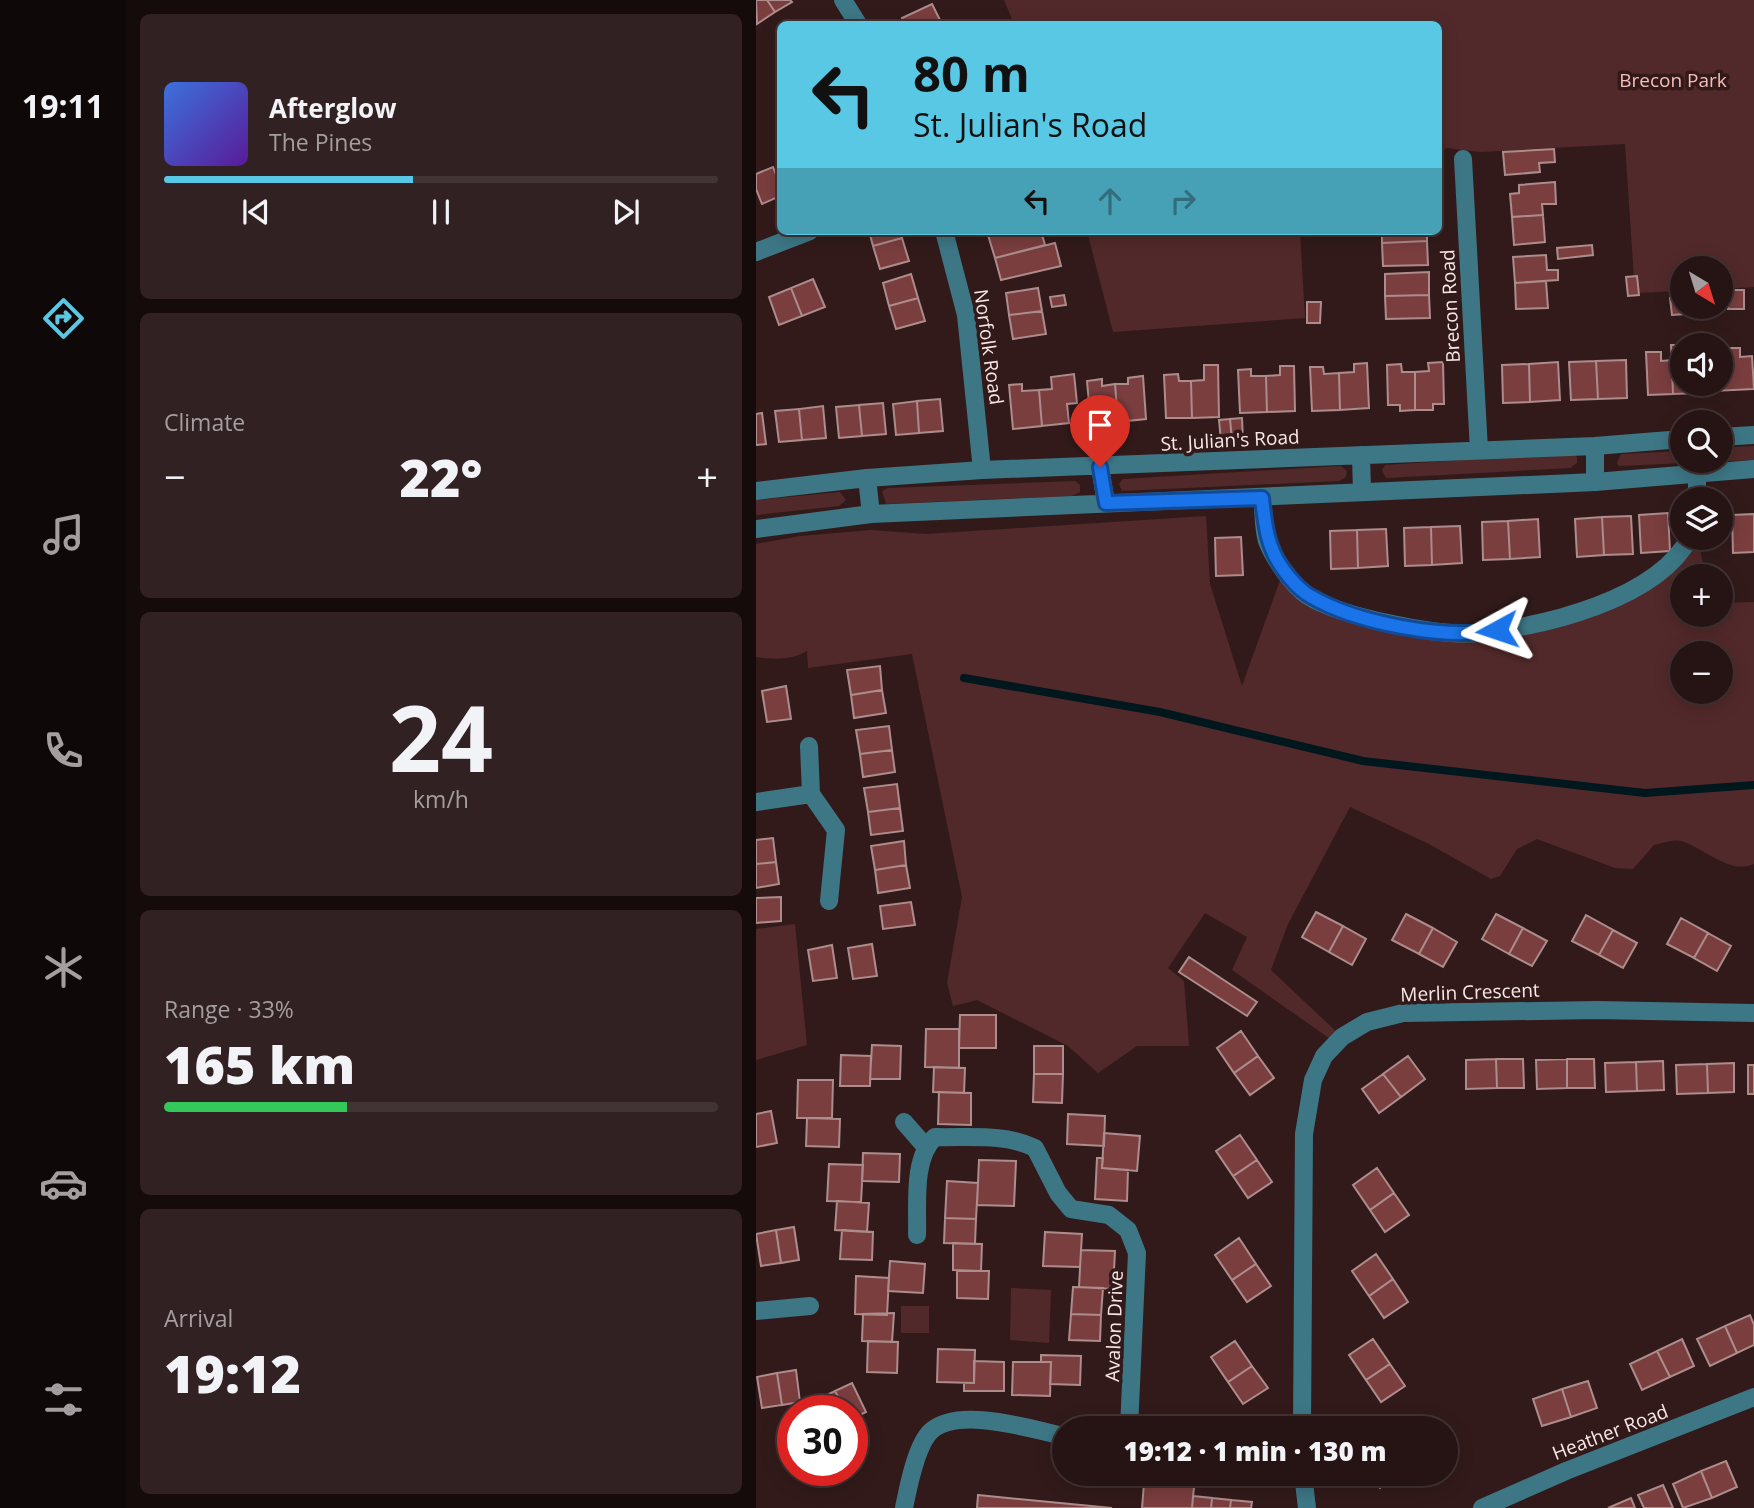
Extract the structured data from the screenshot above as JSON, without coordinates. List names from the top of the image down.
{
  "streets": {
    "street": [
      "Brecon Road",
      "Norfolk Road",
      "St. Julian's Road",
      "Merlin Crescent",
      "Avalon Drive",
      "Heather Road"
    ]
  },
  "crossings": [
    ["Brecon Road", "St. Julian's Road"],
    ["Norfolk Road", "St. Julian's Road"]
  ],
  "parks": ["Brecon Park"],
  "north": "bottom right",
  "page": {
    "tabs": "19:11",
    "turn": ["80 m", "St. Julian's Road"],
    "song": ["Afterglow", "The Pines"],
    "map_buttons": ["+", "−"],
    "tile": [
      "Climate",
      ["24", "km/h"],
      ["Range · 33%", "165 km"],
      ["Arrival", "19:12"]
    ],
    "heat": ["−", "22°", "+"],
    "limit": "30",
    "trip": "19:12 · 1 min · 130 m"
  }
}
